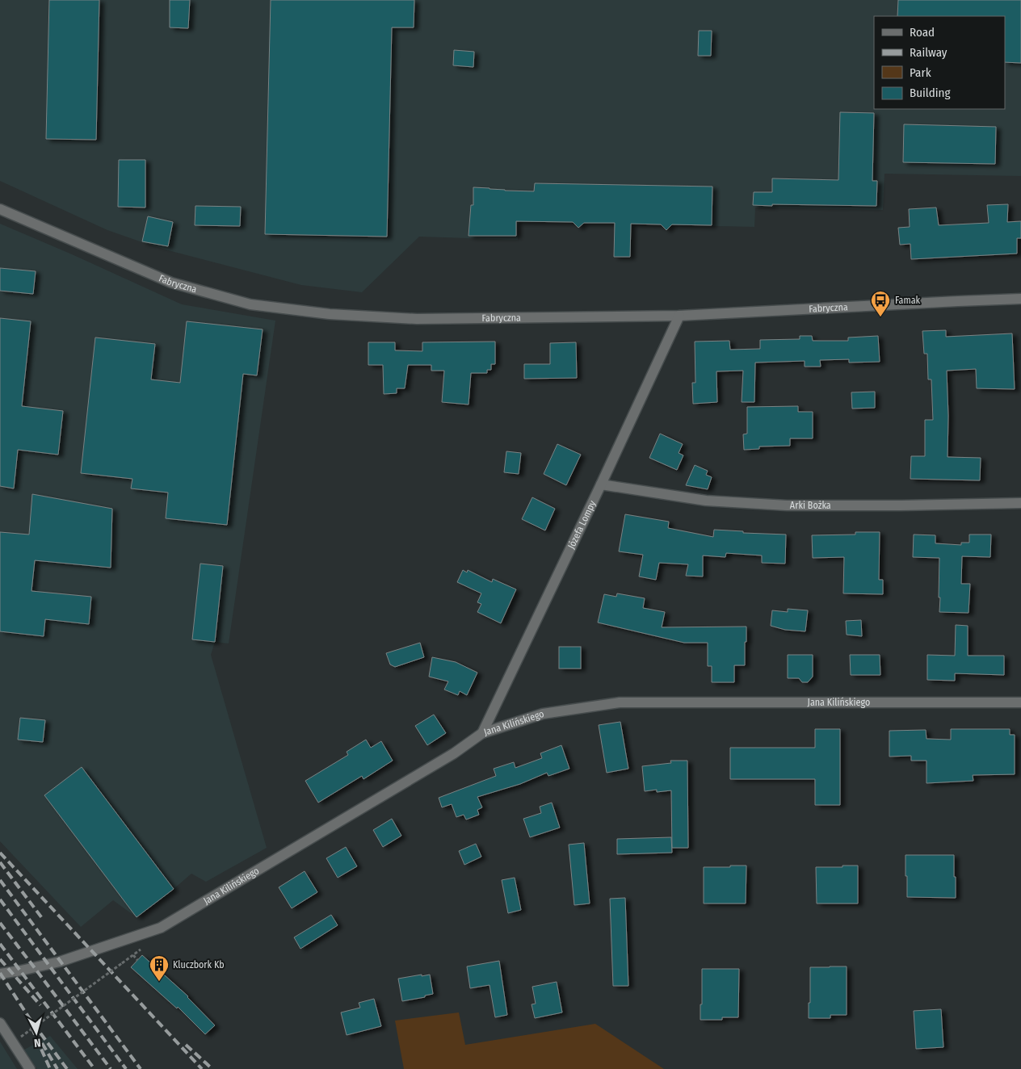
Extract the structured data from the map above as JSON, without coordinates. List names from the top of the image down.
{
  "streets": {
    "street": [
      "Fabryczna",
      "Arki Bożka",
      "Józefa Lompy",
      "Jana Kilińskiego"
    ]
  },
  "crossings": [
    ["Fabryczna", "Józefa Lompy"],
    ["Arki Bożka", "Józefa Lompy"],
    ["Józefa Lompy", "Jana Kilińskiego"]
  ],
  "places": {
    "bus stop": ["Famak"],
    "building": ["Kluczbork Kb"]
  },
  "legend": [
    "Road",
    "Railway",
    "Park",
    "Building"
  ],
  "north": "bottom"
}
